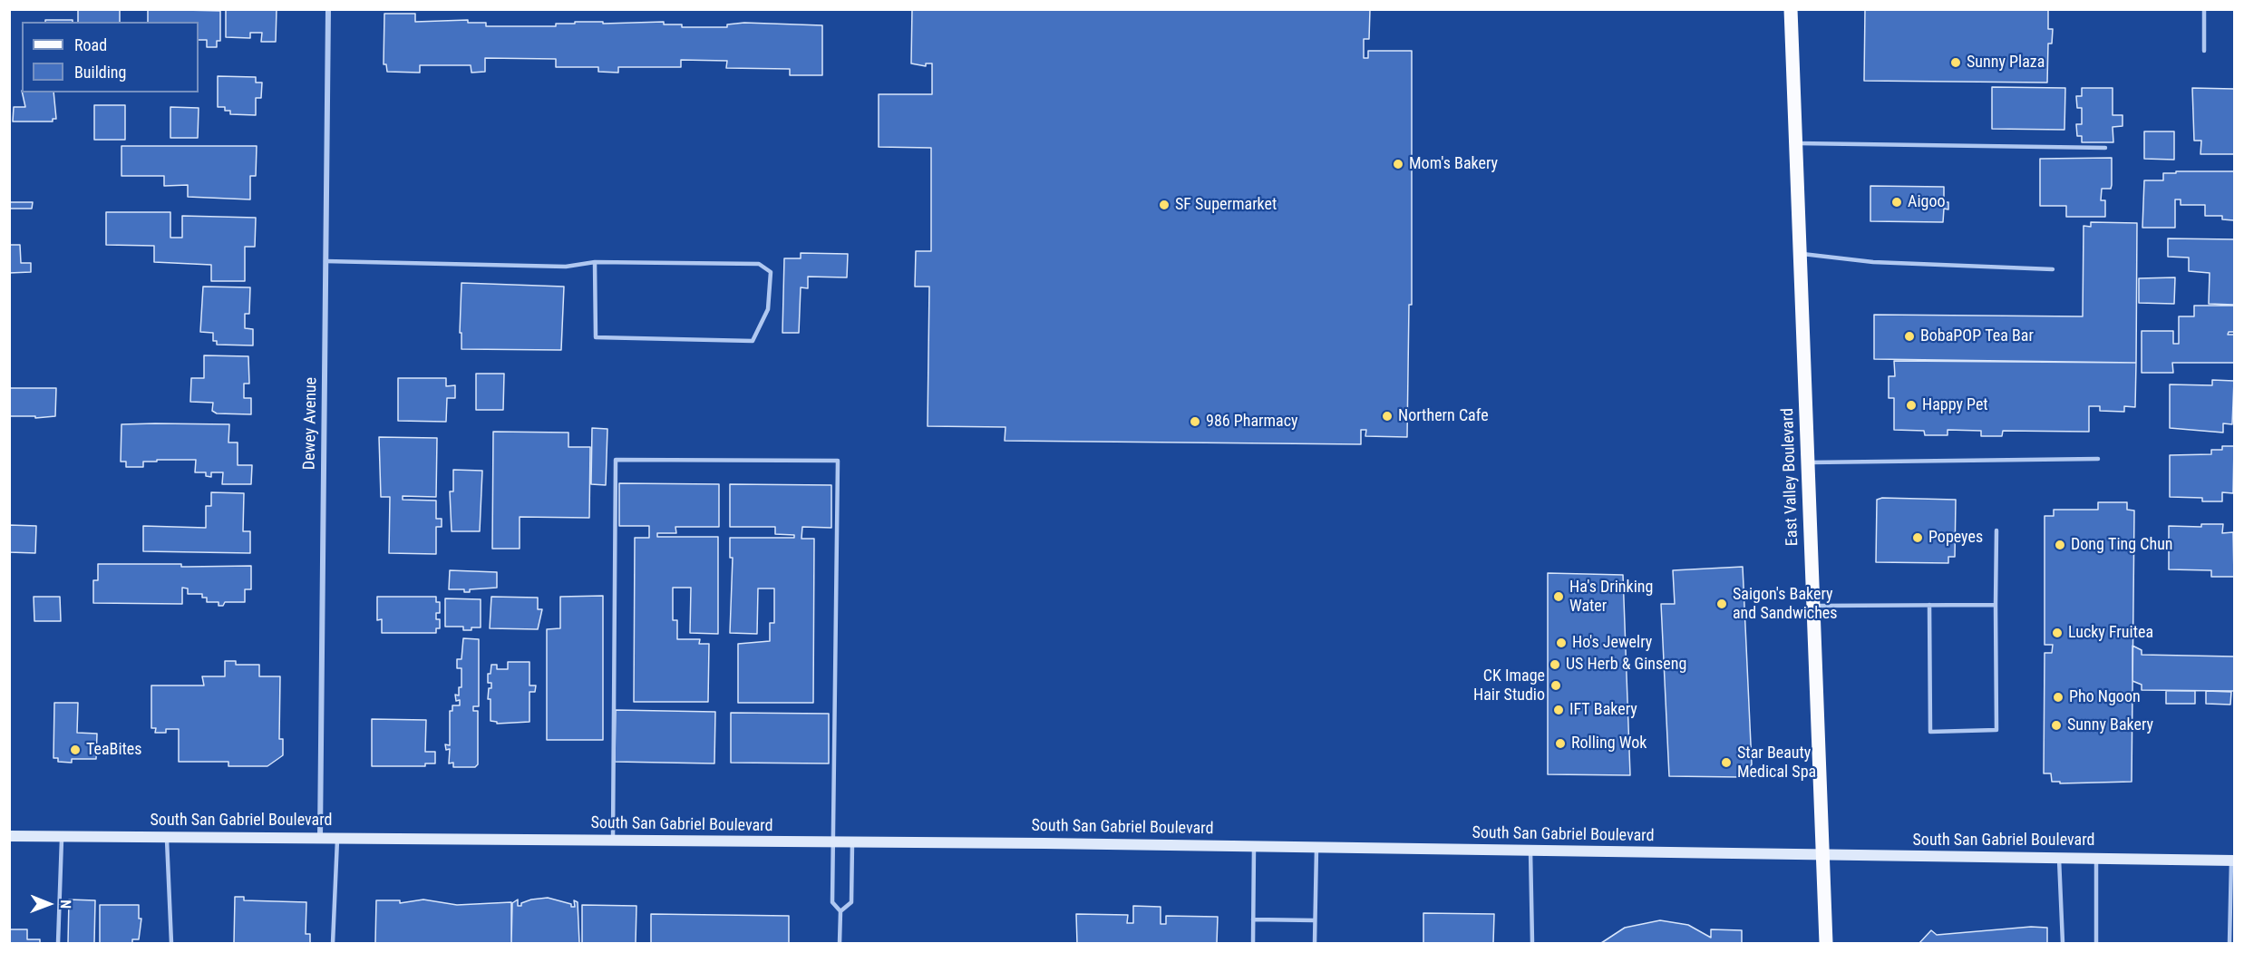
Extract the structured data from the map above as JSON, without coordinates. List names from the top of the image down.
{
  "streets": {
    "main road": ["East Valley Boulevard", "South San Gabriel Boulevard"],
    "street": ["Dewey Avenue"]
  },
  "crossings": [
    ["Dewey Avenue", "South San Gabriel Boulevard"],
    ["East Valley Boulevard", "South San Gabriel Boulevard"]
  ],
  "places": [
    "Sunny Plaza",
    "Mom's Bakery",
    "Aigoo",
    "SF Supermarket",
    "BobaPOP Tea Bar",
    "Happy Pet",
    "Northern Cafe",
    "986 Pharmacy",
    "Popeyes",
    "Dong Ting Chun",
    "Ha's Drinking Water",
    "Saigon's Bakery and Sandwiches",
    "Lucky Fruitea",
    "Ho's Jewelry",
    "US Herb & Ginseng",
    "CK Image Hair Studio",
    "Pho Ngoon",
    "IFT Bakery",
    "Sunny Bakery",
    "Rolling Wok",
    "TeaBites",
    "Star Beauty Medical Spa"
  ],
  "legend": ["Road", "Building"],
  "north": "right"
}
